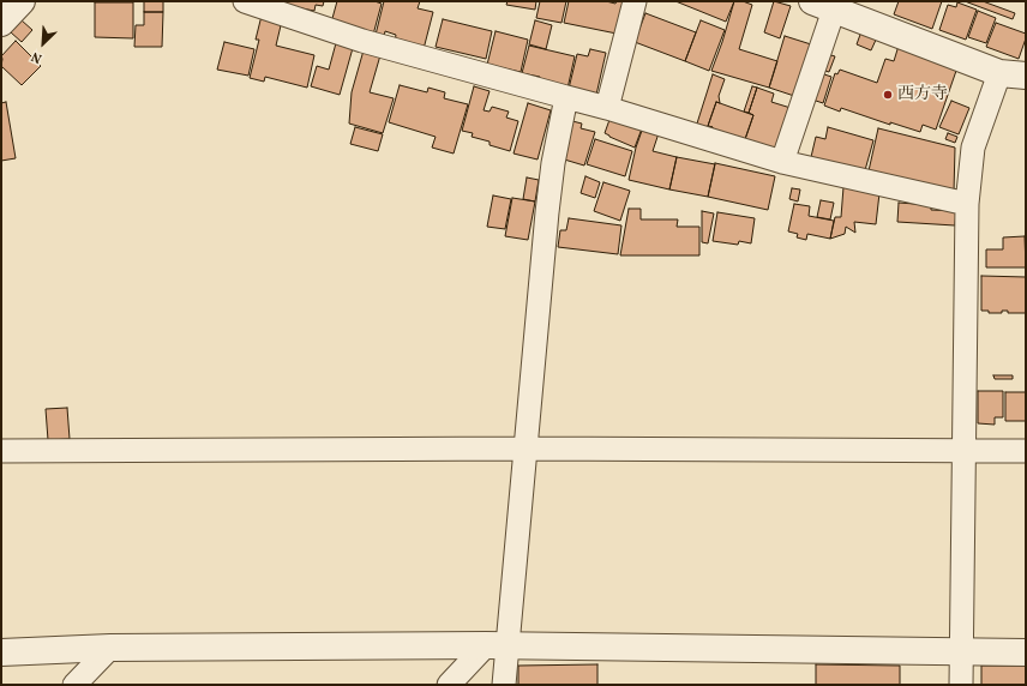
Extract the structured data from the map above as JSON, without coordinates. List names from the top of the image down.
{
  "places": ["西方寺"],
  "north": "bottom left"
}
